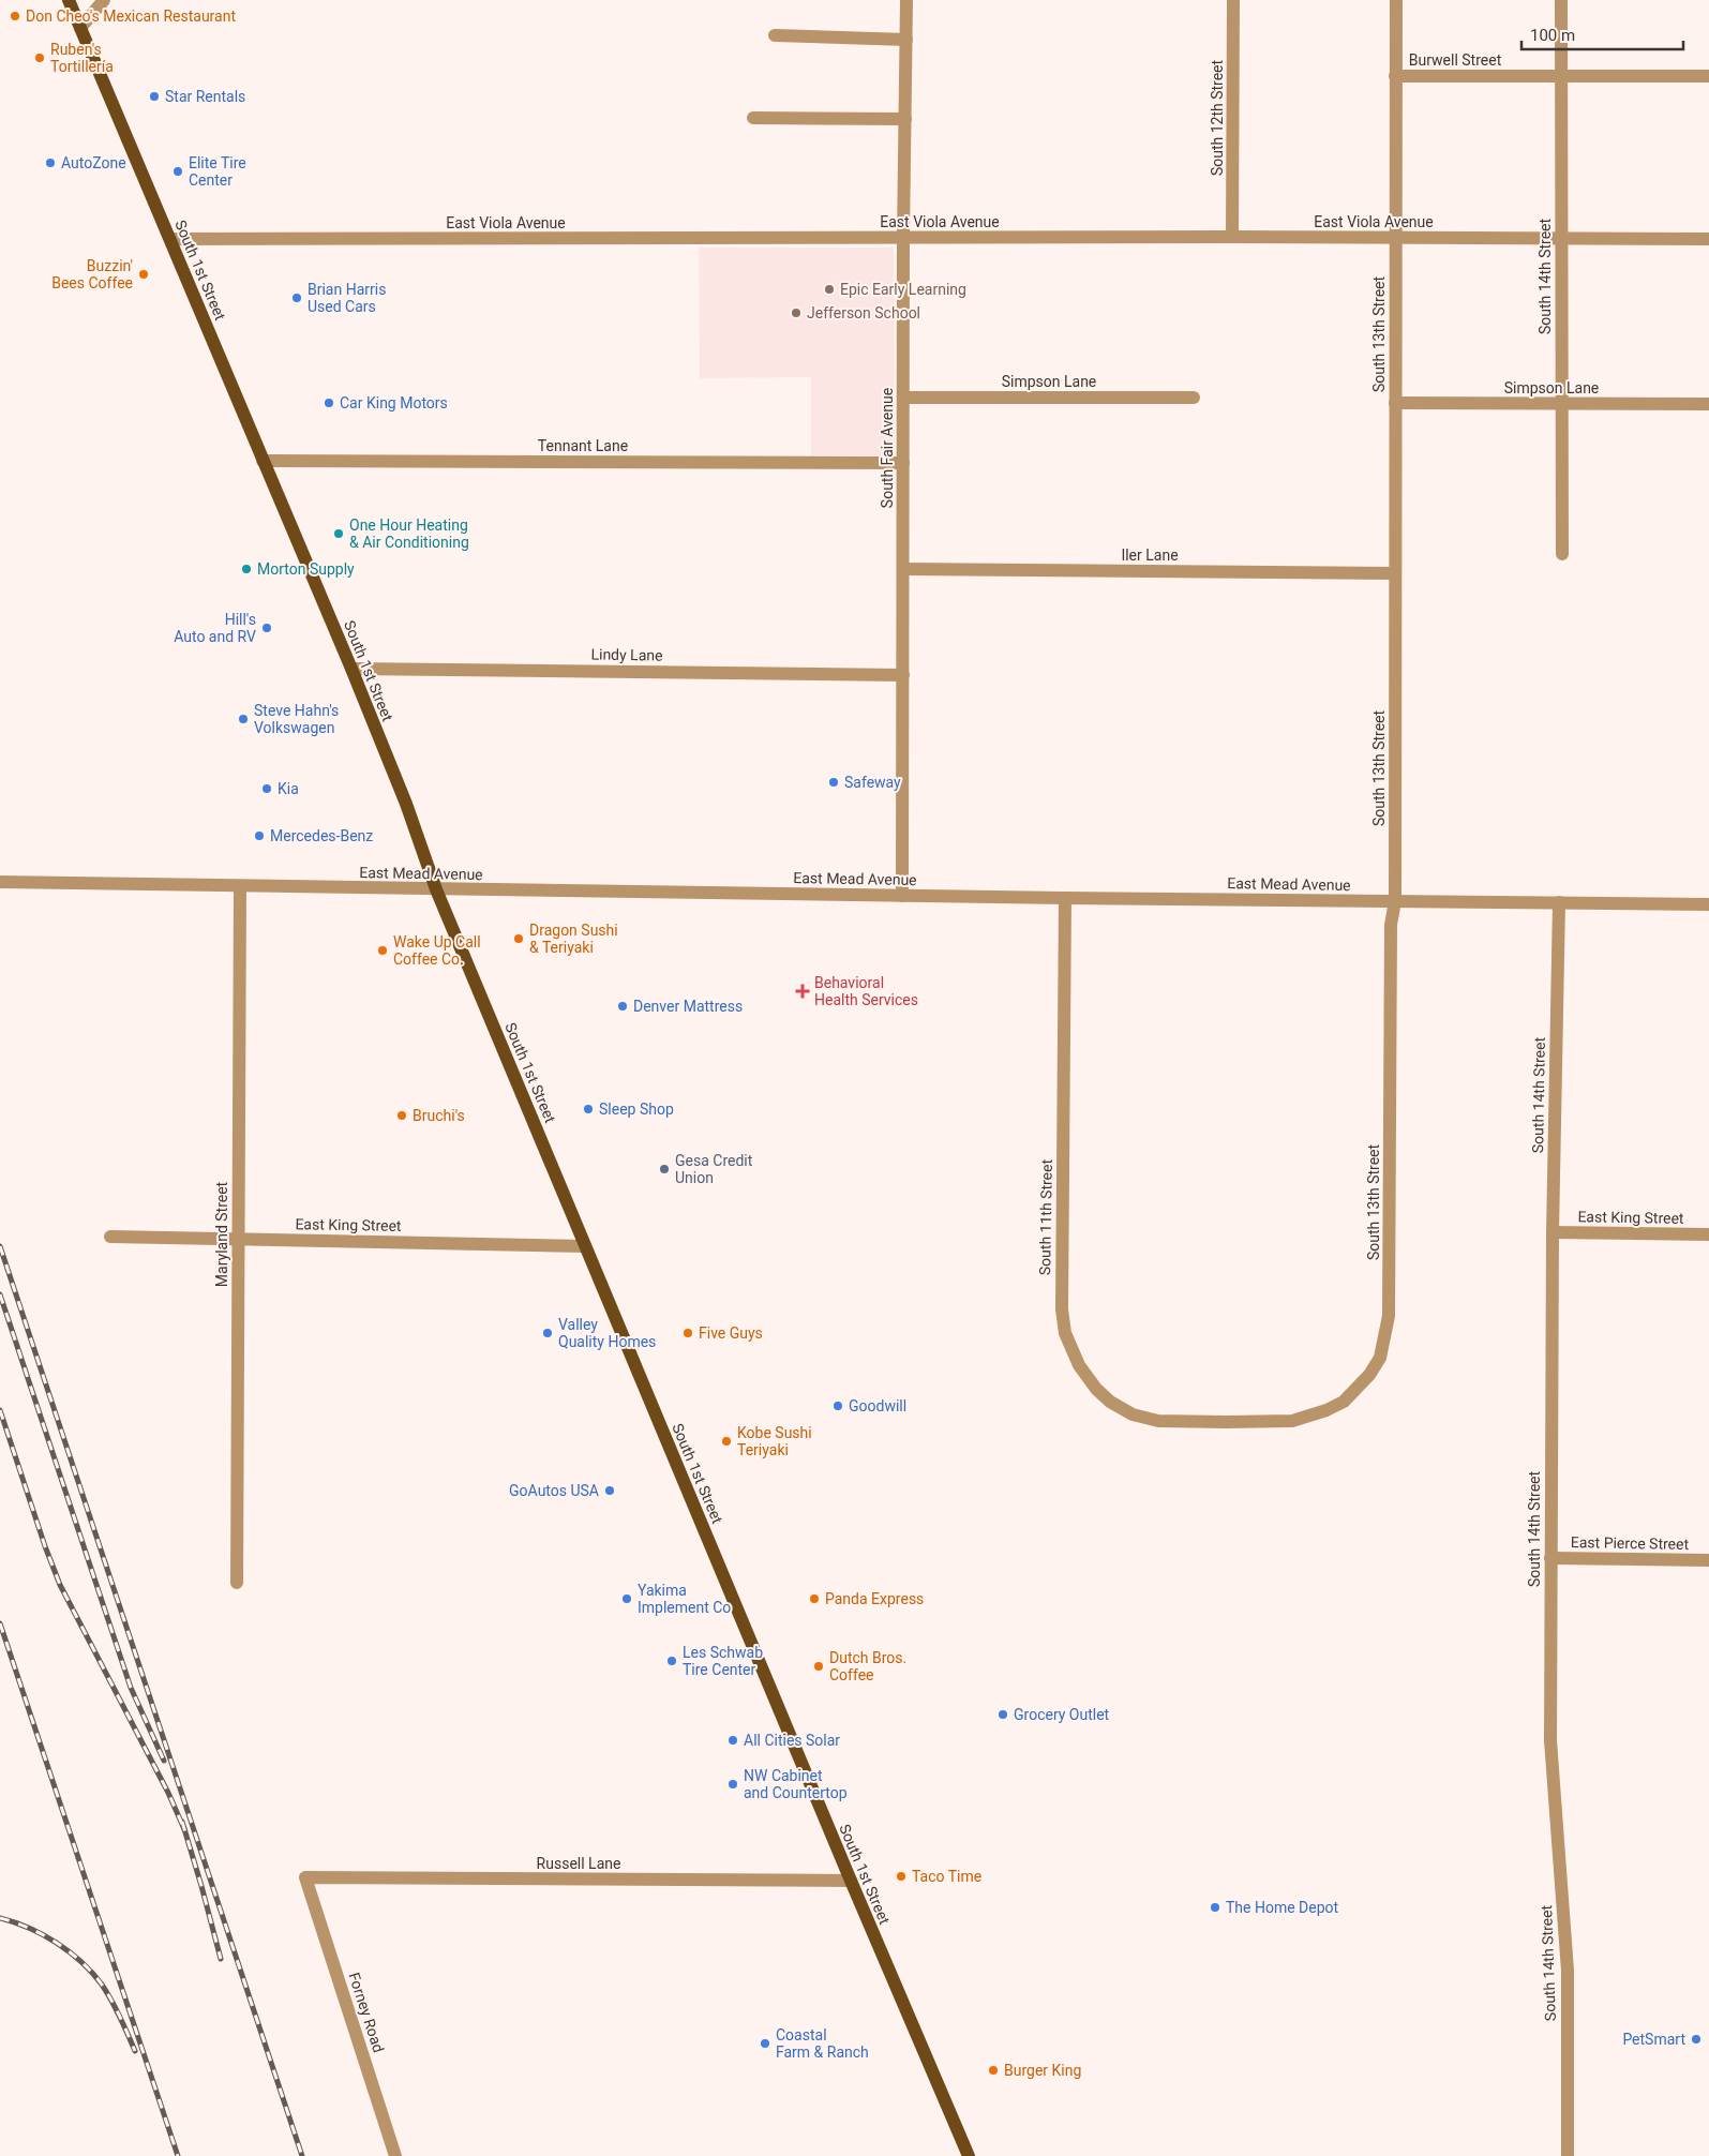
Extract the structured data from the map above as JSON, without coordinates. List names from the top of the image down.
{
  "streets": {
    "main road": ["South 1st Street"],
    "street": [
      "Burwell Street",
      "South 12th Street",
      "East Viola Avenue",
      "South 14th Street",
      "South 13th Street",
      "Simpson Lane",
      "Tennant Lane",
      "South Fair Avenue",
      "Iler Lane",
      "Lindy Lane",
      "East Mead Avenue",
      "South 11th Street",
      "East King Street",
      "Maryland Street",
      "East Pierce Street",
      "Russell Lane",
      "Forney Road"
    ]
  },
  "crossings": [
    ["Burwell Street", "South 14th Street"],
    ["Burwell Street", "South 13th Street"],
    ["South 12th Street", "East Viola Avenue"],
    ["East Viola Avenue", "South 1st Street"],
    ["East Viola Avenue", "South 14th Street"],
    ["East Viola Avenue", "South 13th Street"],
    ["East Viola Avenue", "South Fair Avenue"],
    ["South 1st Street", "Tennant Lane"],
    ["South 1st Street", "Lindy Lane"],
    ["South 1st Street", "East Mead Avenue"],
    ["South 1st Street", "East King Street"],
    ["South 1st Street", "Russell Lane"],
    ["South 14th Street", "Simpson Lane"],
    ["South 14th Street", "East Mead Avenue"],
    ["South 14th Street", "East King Street"],
    ["South 14th Street", "East Pierce Street"],
    ["South 13th Street", "Simpson Lane"],
    ["South 13th Street", "Iler Lane"],
    ["South 13th Street", "East Mead Avenue"],
    ["South 13th Street", "South 11th Street"],
    ["Simpson Lane", "South Fair Avenue"],
    ["Tennant Lane", "South Fair Avenue"],
    ["South Fair Avenue", "Iler Lane"],
    ["South Fair Avenue", "Lindy Lane"],
    ["South Fair Avenue", "East Mead Avenue"],
    ["East Mead Avenue", "South 11th Street"],
    ["East Mead Avenue", "Maryland Street"],
    ["East King Street", "Maryland Street"],
    ["Russell Lane", "Forney Road"]
  ],
  "places": {
    "other": [
      "Don Cheo's Mexican Restaurant",
      "Ruben's Tortillería",
      "Star Rentals",
      "AutoZone",
      "Elite Tire Center",
      "Buzzin' Bees Coffee",
      "Epic Early Learning",
      "Brian Harris Used Cars",
      "Jefferson School",
      "Car King Motors",
      "One Hour Heating & Air Conditioning",
      "Morton Supply",
      "Hill's Auto and RV",
      "Steve Hahn's Volkswagen",
      "Safeway",
      "Kia",
      "Mercedes-Benz",
      "Dragon Sushi & Teriyaki",
      "Wake Up Call Coffee Co.",
      "Denver Mattress",
      "Sleep Shop",
      "Bruchi's",
      "Gesa Credit Union",
      "Valley Quality Homes",
      "Five Guys",
      "Goodwill",
      "Kobe Sushi Teriyaki",
      "GoAutos USA",
      "Yakima Implement Co",
      "Panda Express",
      "Les Schwab Tire Center",
      "Dutch Bros. Coffee",
      "Grocery Outlet",
      "All Cities Solar",
      "NW Cabinet and Countertop",
      "Taco Time",
      "The Home Depot",
      "PetSmart",
      "Coastal Farm & Ranch",
      "Burger King"
    ],
    "health": ["Behavioral Health Services"]
  },
  "scale_bar": "100 m"
}
